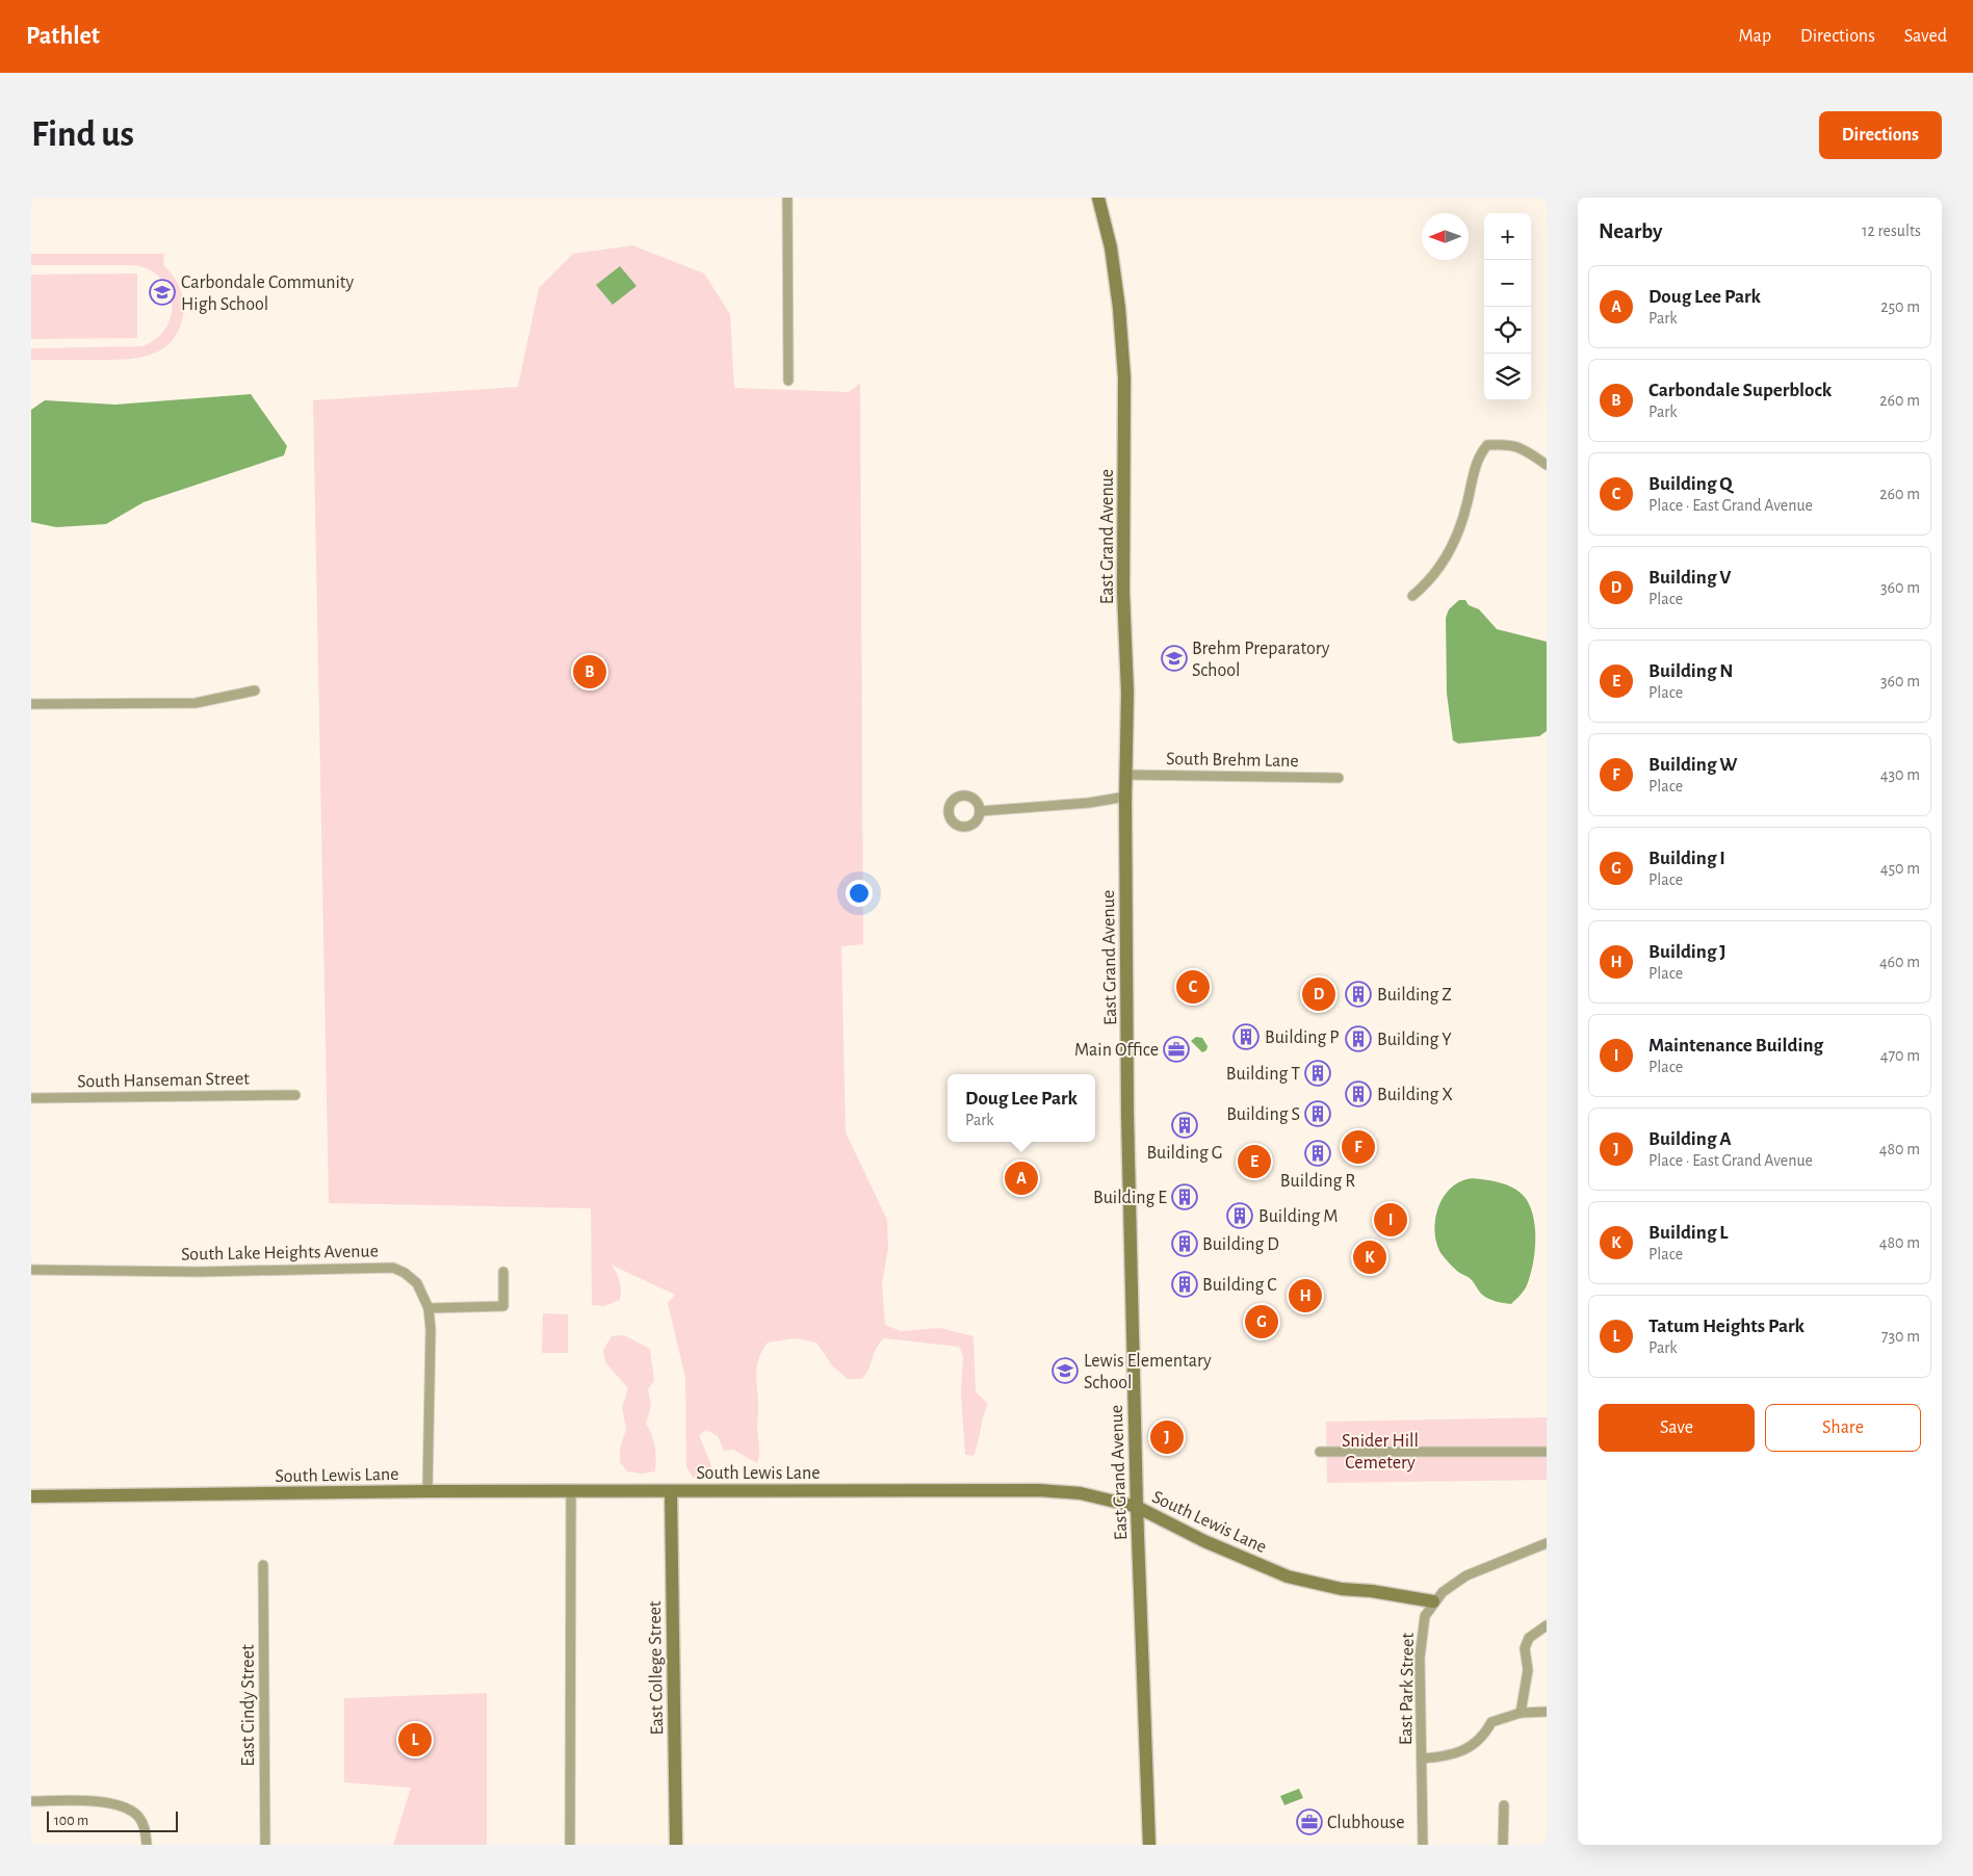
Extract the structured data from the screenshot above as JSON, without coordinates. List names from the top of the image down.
{
  "streets": {
    "street": [
      "East Grand Avenue",
      "South Brehm Lane",
      "South Hanseman Street",
      "South Lake Heights Avenue",
      "South Lewis Lane",
      "East College Street",
      "East Park Street",
      "East Cindy Street"
    ]
  },
  "crossings": [
    ["East Grand Avenue", "South Brehm Lane"],
    ["East Grand Avenue", "South Lewis Lane"],
    ["South Lewis Lane", "East College Street"],
    ["South Lewis Lane", "East Park Street"]
  ],
  "parks": ["Snider Hill Cemetery"],
  "places": {
    "school or university": ["Carbondale Community High School", "Brehm Preparatory School", "Lewis Elementary School"],
    "building": [
      "Building Z",
      "Building P",
      "Building Y",
      "Building T",
      "Building X",
      "Building S",
      "Building G",
      "Building R",
      "Building E",
      "Building M",
      "Building D",
      "Building C"
    ],
    "office": ["Main Office", "Clubhouse"]
  },
  "scale_bar": "100 m",
  "north": "left",
  "page": {
    "header": "Pathlet",
    "nav": ["Map", "Directions", "Saved"],
    "buttons": [
      "Directions",
      ["Save", "Share"]
    ],
    "title": "Find us",
    "heading": ["Nearby", "12 results"],
    "map_buttons": ["+", "−"],
    "list": [
      {
        "mark": "A",
        "name": "Doug Lee Park",
        "note": "Park",
        "value": "250 m"
      },
      {
        "mark": "B",
        "name": "Carbondale Superblock",
        "note": "Park",
        "value": "260 m"
      },
      {
        "mark": "C",
        "name": "Building Q",
        "note": "Place · East Grand Avenue",
        "value": "260 m"
      },
      {
        "mark": "D",
        "name": "Building V",
        "note": "Place",
        "value": "360 m"
      },
      {
        "mark": "E",
        "name": "Building N",
        "note": "Place",
        "value": "360 m"
      },
      {
        "mark": "F",
        "name": "Building W",
        "note": "Place",
        "value": "430 m"
      },
      {
        "mark": "G",
        "name": "Building I",
        "note": "Place",
        "value": "450 m"
      },
      {
        "mark": "H",
        "name": "Building J",
        "note": "Place",
        "value": "460 m"
      },
      {
        "mark": "I",
        "name": "Maintenance Building",
        "note": "Place",
        "value": "470 m"
      },
      {
        "mark": "J",
        "name": "Building A",
        "note": "Place · East Grand Avenue",
        "value": "480 m"
      },
      {
        "mark": "K",
        "name": "Building L",
        "note": "Place",
        "value": "480 m"
      },
      {
        "mark": "L",
        "name": "Tatum Heights Park",
        "note": "Park",
        "value": "730 m"
      }
    ],
    "pins": [
      "B",
      "C",
      "D",
      "F",
      "E",
      "A",
      "I",
      "K",
      "H",
      "G",
      "J",
      "L"
    ],
    "popup": ["Doug Lee Park", "Park"],
    "scale": "100 m"
  }
}
